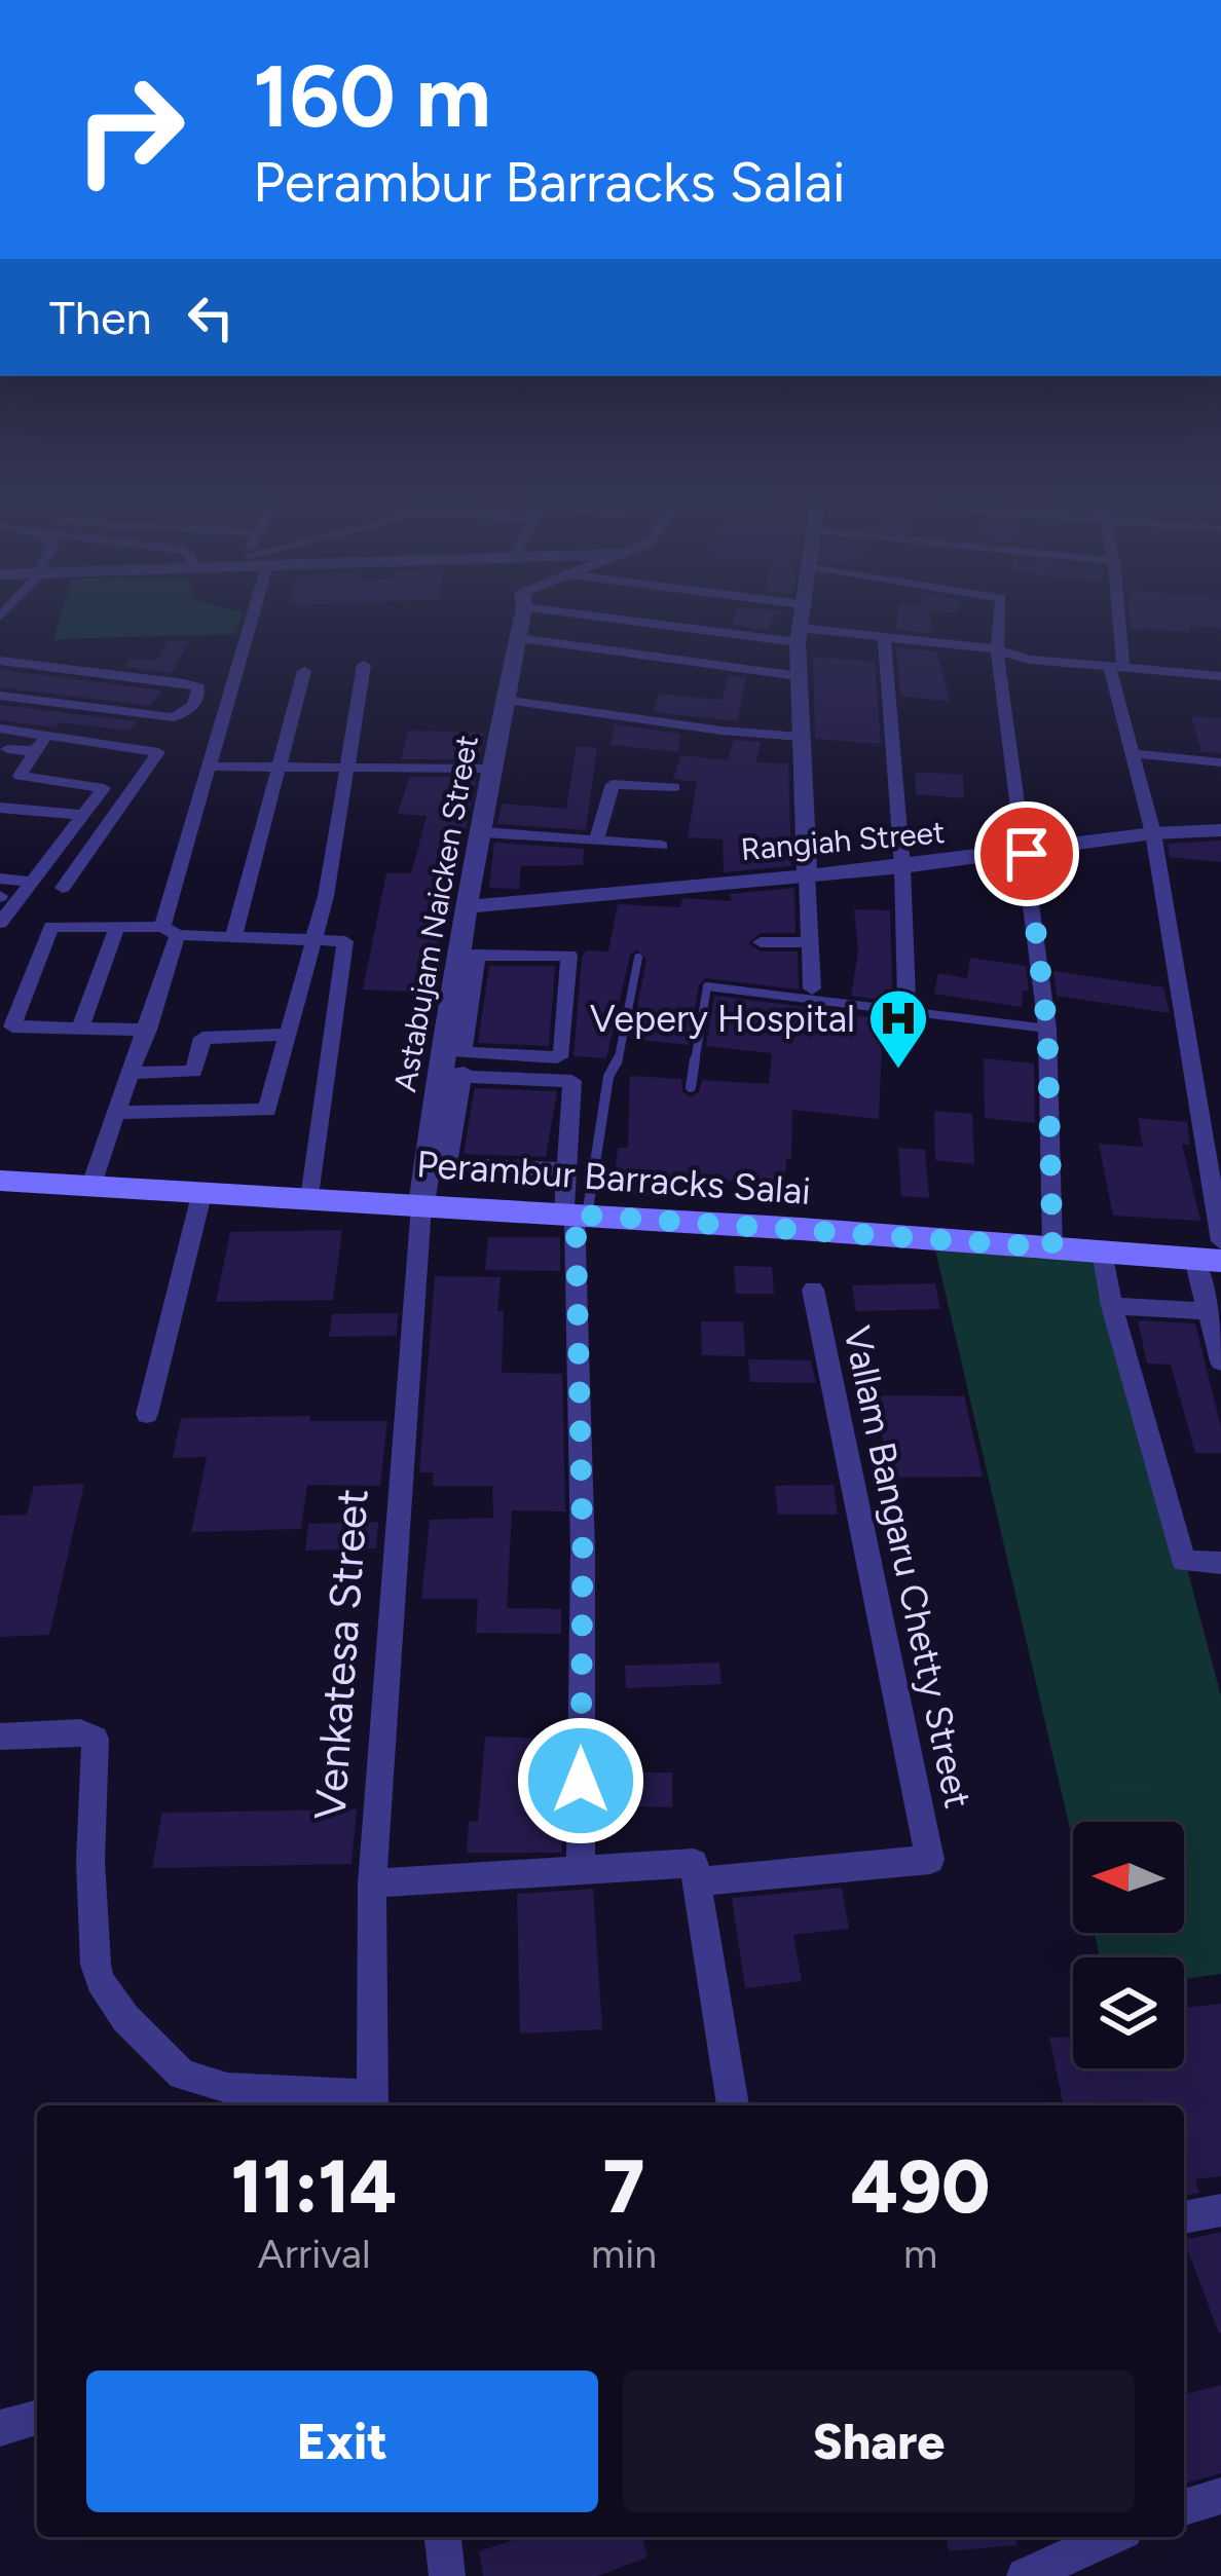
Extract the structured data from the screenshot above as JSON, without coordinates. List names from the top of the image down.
{
  "streets": {
    "main road": ["Perambur Barracks Salai"],
    "street": [
      "Rangiah Street",
      "Astabujam Naicken Street",
      "Vallam Bangaru Chetty Street",
      "Venkatesa Street"
    ]
  },
  "crossings": [
    ["Rangiah Street", "Astabujam Naicken Street"],
    ["Astabujam Naicken Street", "Perambur Barracks Salai"],
    ["Astabujam Naicken Street", "Venkatesa Street"],
    ["Perambur Barracks Salai", "Venkatesa Street"]
  ],
  "places": {
    "hospital": ["Vepery Hospital"]
  },
  "north": "left",
  "page": {
    "turn": ["160 m", "Perambur Barracks Salai"],
    "then": "Then",
    "eta": [
      "11:14",
      "Arrival",
      "7",
      "min",
      "490",
      "m"
    ],
    "buttons": ["Exit", "Share"]
  }
}
